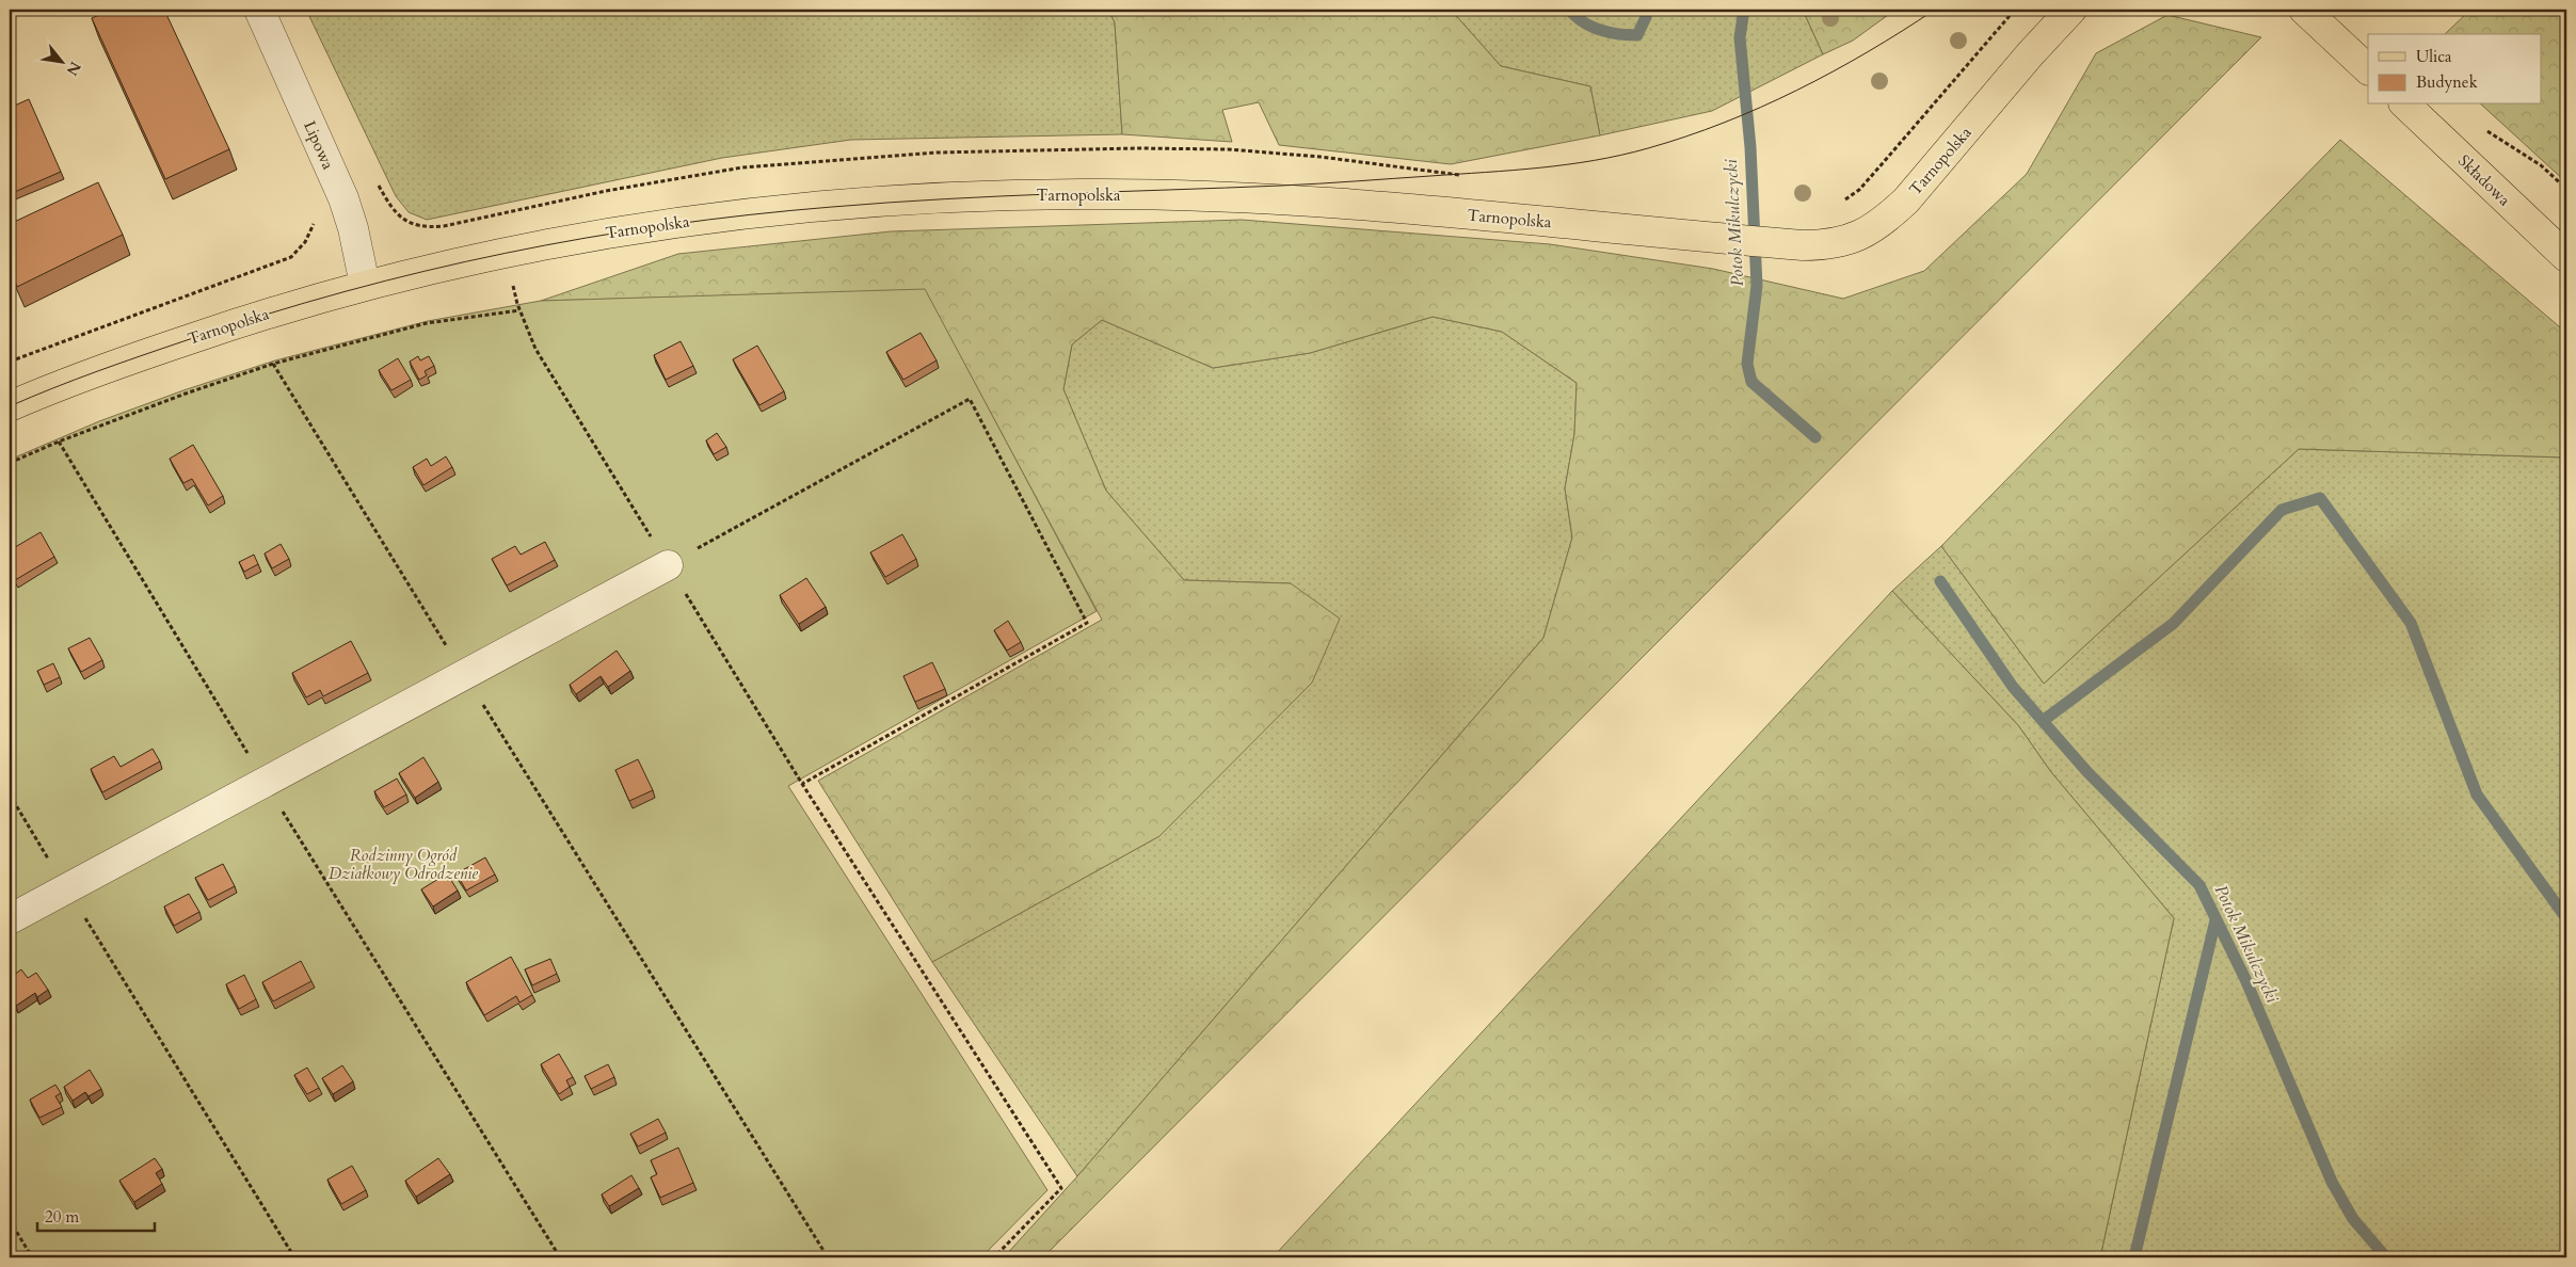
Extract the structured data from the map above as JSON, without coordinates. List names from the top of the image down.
{
  "streets": {
    "main road": ["Tarnopolska", "Składowa"],
    "street": ["Lipowa"]
  },
  "crossings": [
    ["Lipowa", "Tarnopolska"]
  ],
  "water": ["Potok Mikulczycki"],
  "parks": ["Rodzinny Ogród Działkowy Odrodzenie"],
  "legend": ["Ulica", "Budynek"],
  "scale_bar": "20 m",
  "north": "bottom right"
}
